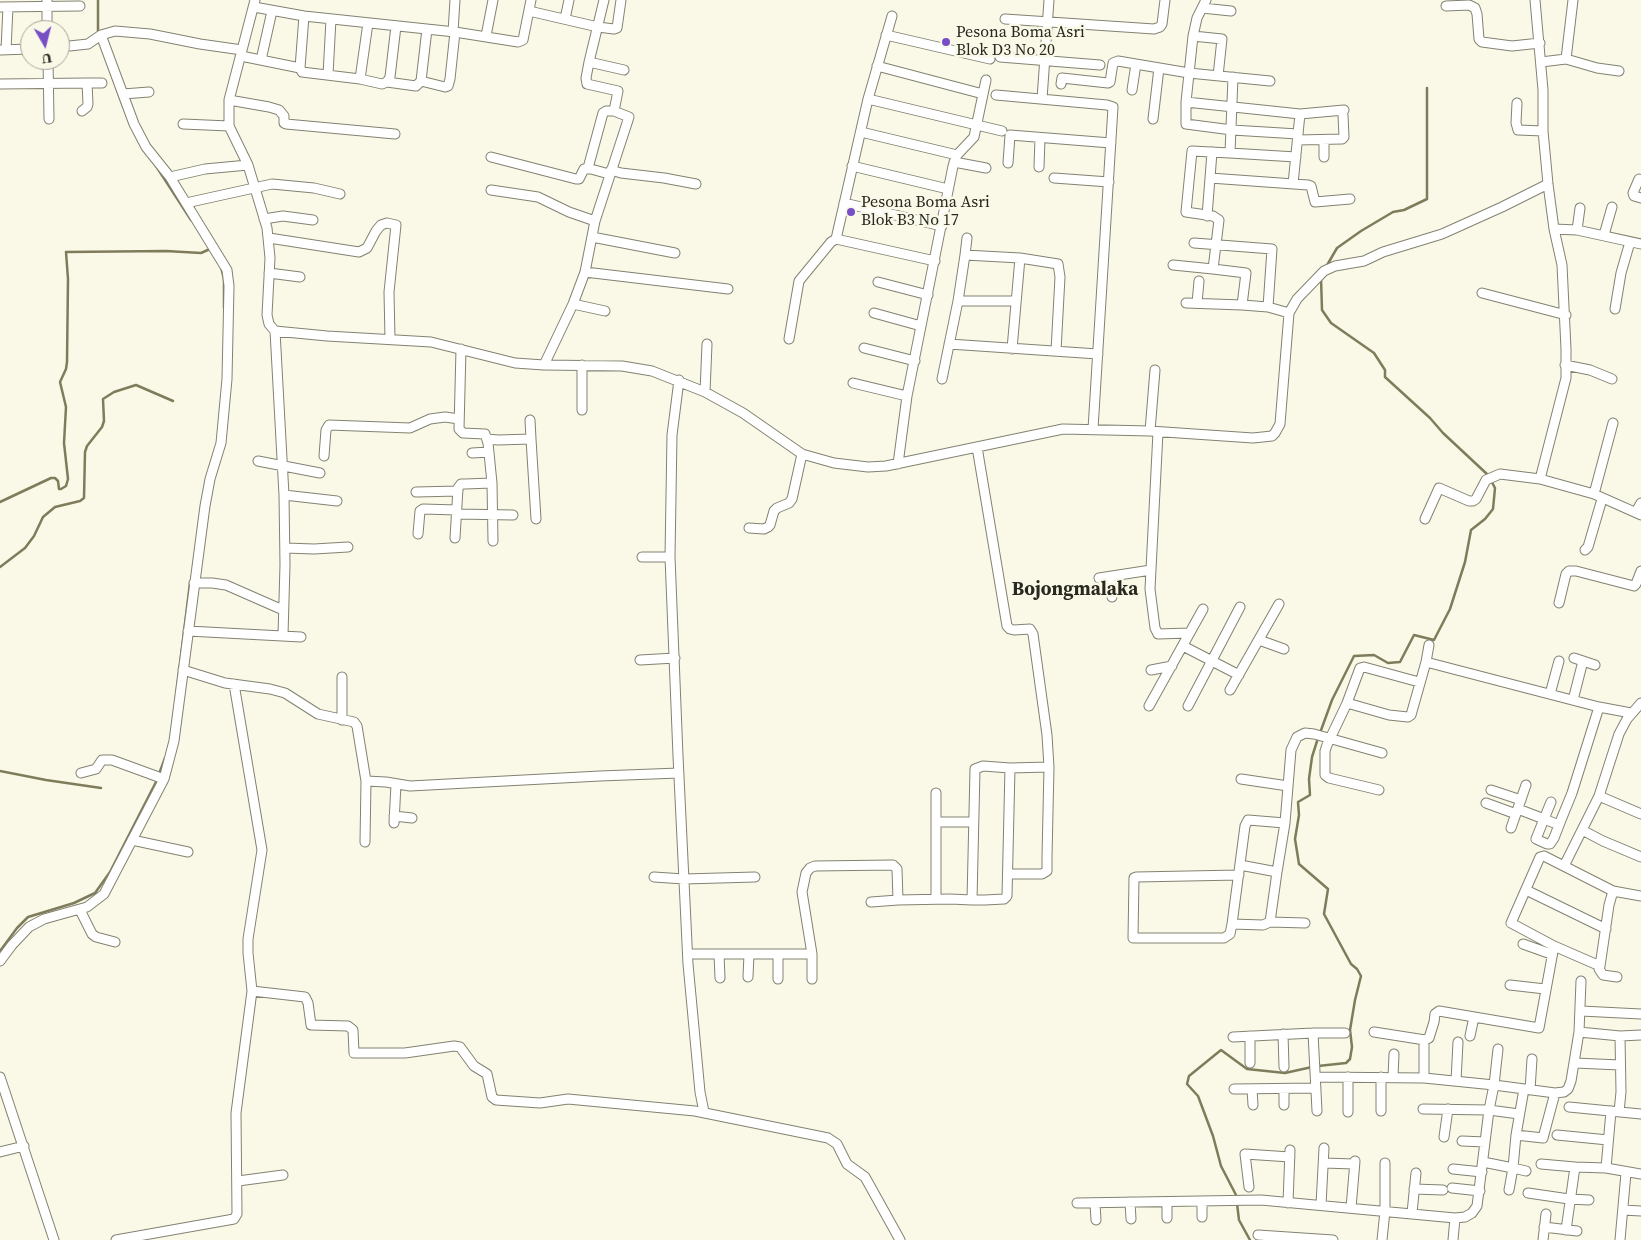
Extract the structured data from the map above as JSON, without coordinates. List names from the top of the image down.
{
  "districts": ["Bojongmalaka"],
  "places": ["Pesona Boma Asri Blok D3 No 20", "Pesona Boma Asri Blok B3 No 17"],
  "north": "bottom"
}
